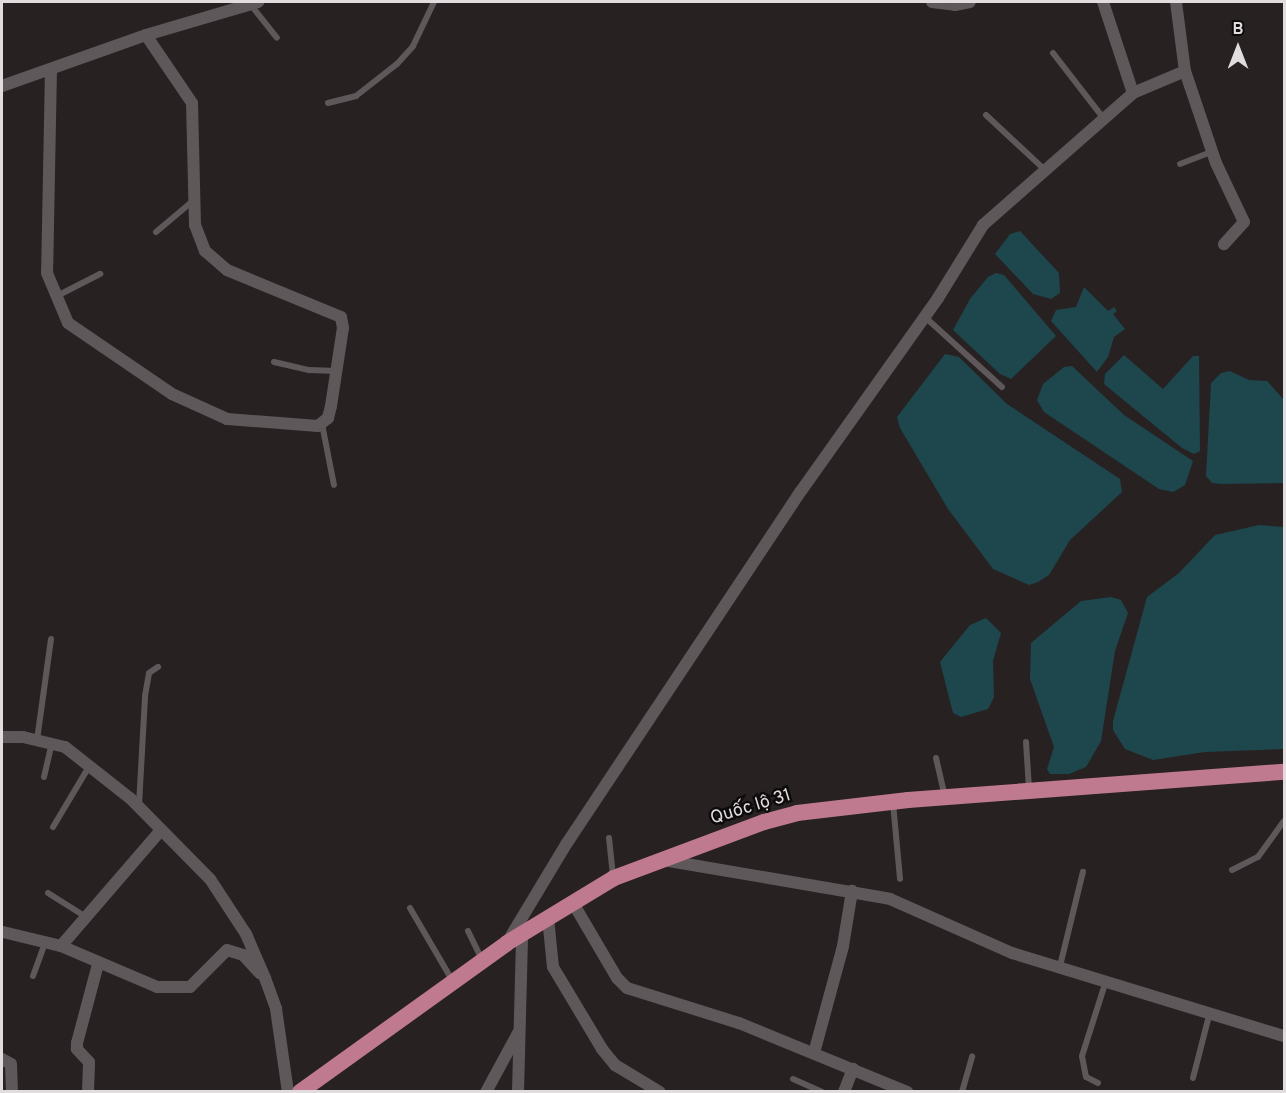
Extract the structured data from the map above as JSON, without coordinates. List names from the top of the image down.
{
  "streets": {
    "highway": ["Quốc lộ 31"]
  },
  "north": "top"
}
